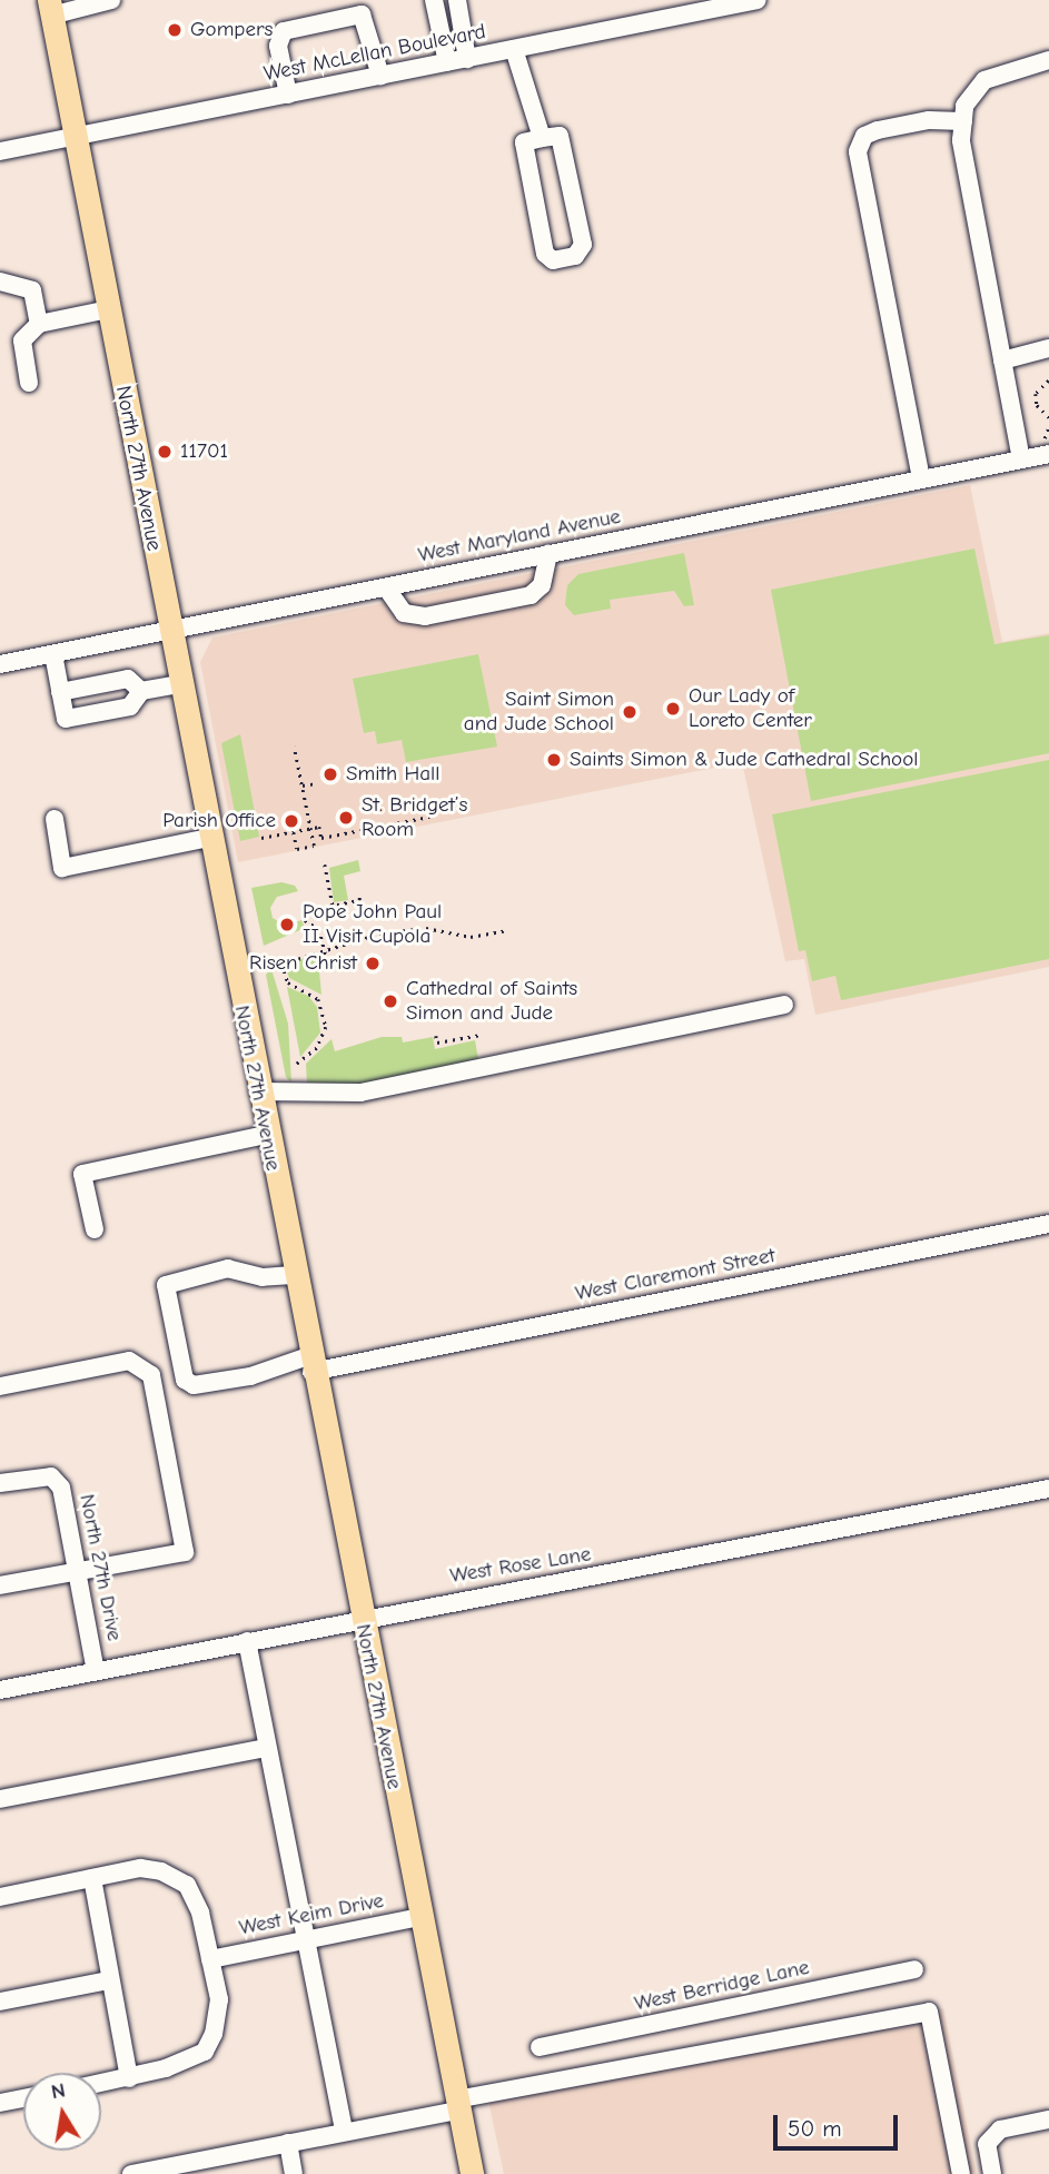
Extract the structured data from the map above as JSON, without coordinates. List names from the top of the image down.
{
  "streets": {
    "main road": ["North 27th Avenue"],
    "street": [
      "West McLellan Boulevard",
      "West Maryland Avenue",
      "West Claremont Street",
      "West Rose Lane",
      "North 27th Drive",
      "West Keim Drive",
      "West Berridge Lane"
    ]
  },
  "crossings": [
    ["West McLellan Boulevard", "North 27th Avenue"],
    ["North 27th Avenue", "West Maryland Avenue"],
    ["North 27th Avenue", "West Claremont Street"],
    ["North 27th Avenue", "West Rose Lane"],
    ["North 27th Avenue", "West Keim Drive"],
    ["West Rose Lane", "North 27th Drive"]
  ],
  "places": [
    "Gompers",
    "11701",
    "Our Lady of Loreto Center",
    "Saint Simon and Jude School",
    "Saints Simon & Jude Cathedral School",
    "Smith Hall",
    "St. Bridget’s Room",
    "Parish Office",
    "Pope John Paul II Visit Cupola",
    "Risen Christ",
    "Cathedral of Saints Simon and Jude"
  ],
  "scale_bar": "50 m",
  "north": "top"
}
